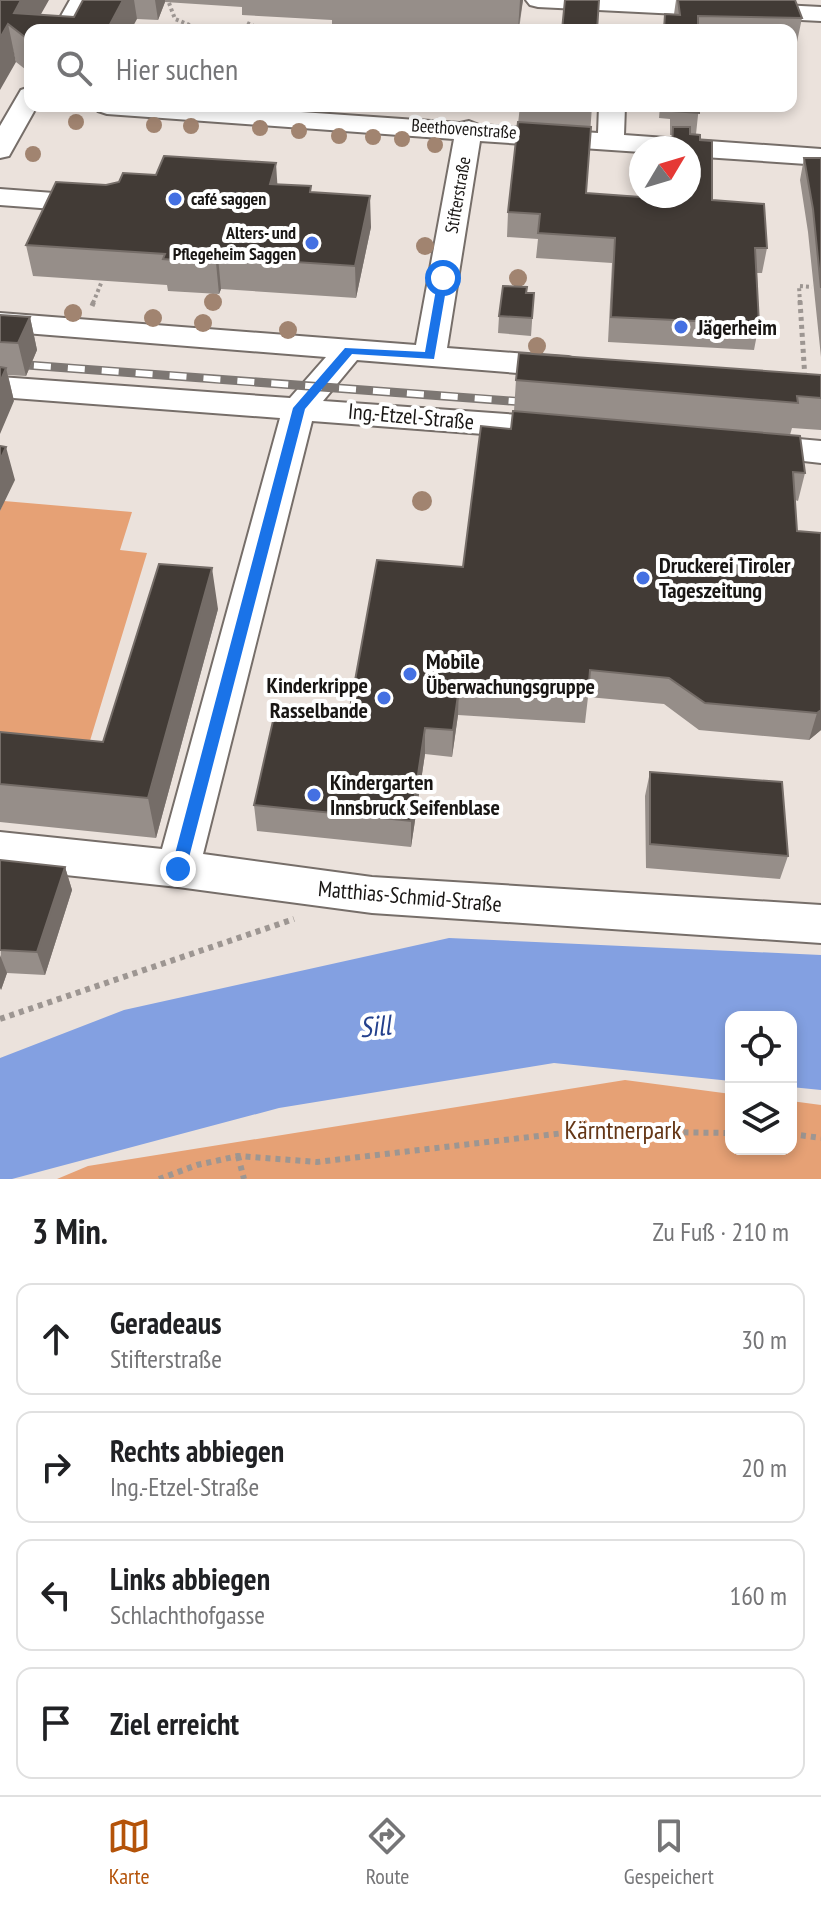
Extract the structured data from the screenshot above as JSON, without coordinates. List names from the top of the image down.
{
  "streets": {
    "street": [
      "Beethovenstraße",
      "Stifterstraße",
      "Ing.-Etzel-Straße",
      "Matthias-Schmid-Straße"
    ]
  },
  "crossings": [
    ["Beethovenstraße", "Stifterstraße"]
  ],
  "water": ["Sill"],
  "parks": ["Kärntnerpark"],
  "places": [
    "café saggen",
    "Alters- und Pflegeheim Saggen",
    "Jägerheim",
    "Druckerei Tiroler Tageszeitung",
    "Mobile Überwachungsgruppe",
    "Kinderkrippe Rasselbande",
    "Kindergarten Innsbruck Seifenblase"
  ],
  "north": "top right",
  "page": {
    "search": "Hier suchen",
    "heading": ["3 Min.", "Zu Fuß · 210 m"],
    "list": [
      ["Geradeaus", "Stifterstraße", "30 m"],
      ["Rechts abbiegen", "Ing.-Etzel-Straße", "20 m"],
      ["Links abbiegen", "Schlachthofgasse", "160 m"],
      "Ziel erreicht"
    ],
    "nav": ["Karte", "Route", "Gespeichert"]
  }
}
